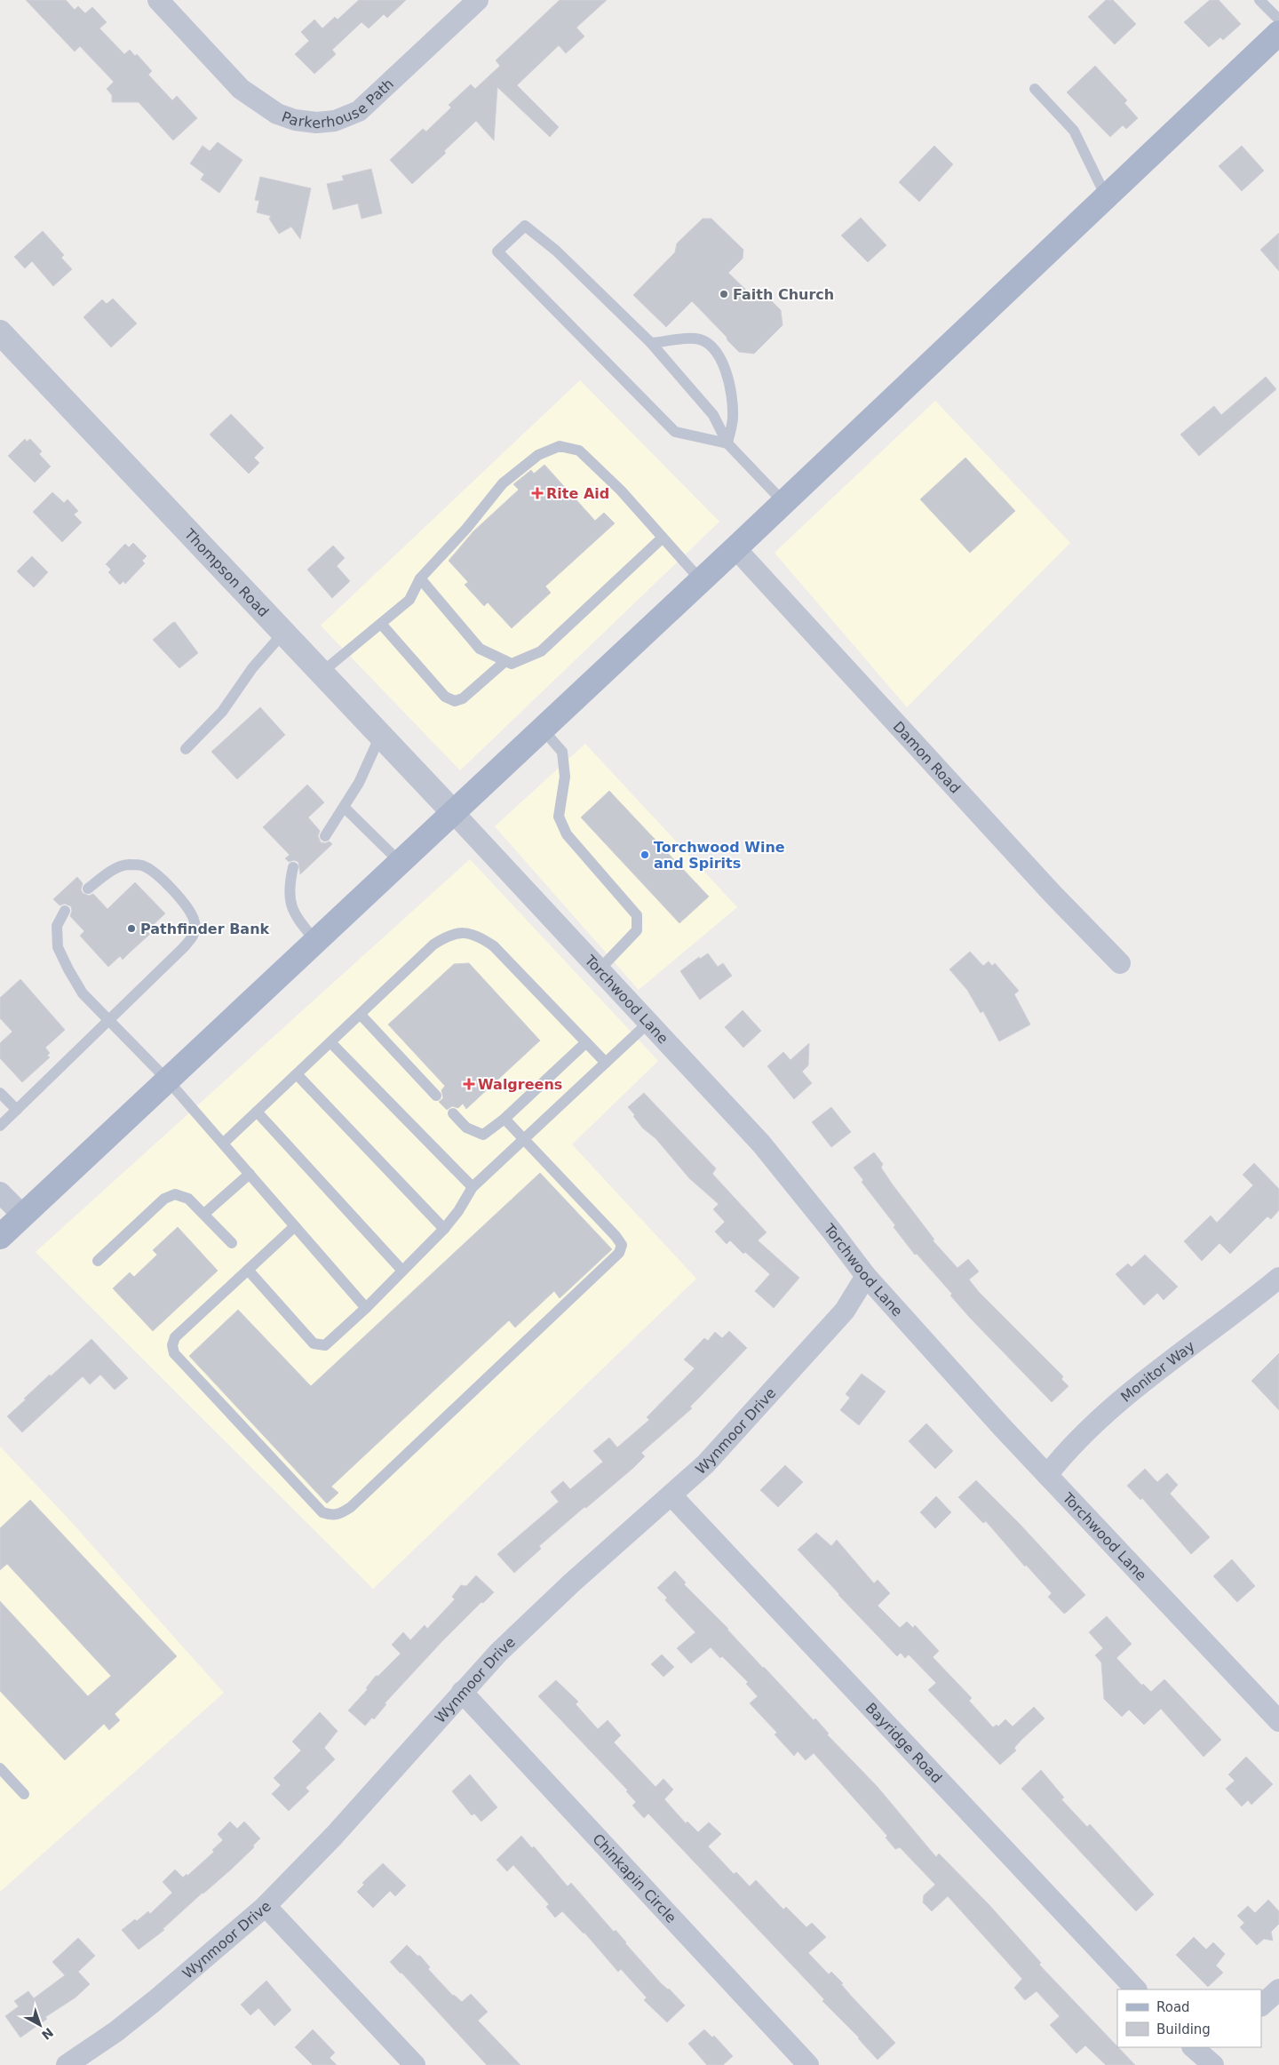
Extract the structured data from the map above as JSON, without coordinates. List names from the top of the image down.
{
  "streets": {
    "street": [
      "Parkerhouse Path",
      "Thompson Road",
      "Damon Road",
      "Torchwood Lane",
      "Monitor Way",
      "Wynmoor Drive",
      "Bayridge Road",
      "Chinkapin Circle"
    ]
  },
  "crossings": [
    ["Thompson Road", "Torchwood Lane"],
    ["Torchwood Lane", "Monitor Way"],
    ["Torchwood Lane", "Wynmoor Drive"],
    ["Wynmoor Drive", "Bayridge Road"],
    ["Wynmoor Drive", "Chinkapin Circle"]
  ],
  "places": {
    "other": ["Faith Church", "Torchwood Wine and Spirits", "Pathfinder Bank"],
    "health": ["Rite Aid", "Walgreens"]
  },
  "legend": ["Road", "Building"],
  "north": "bottom right"
}
